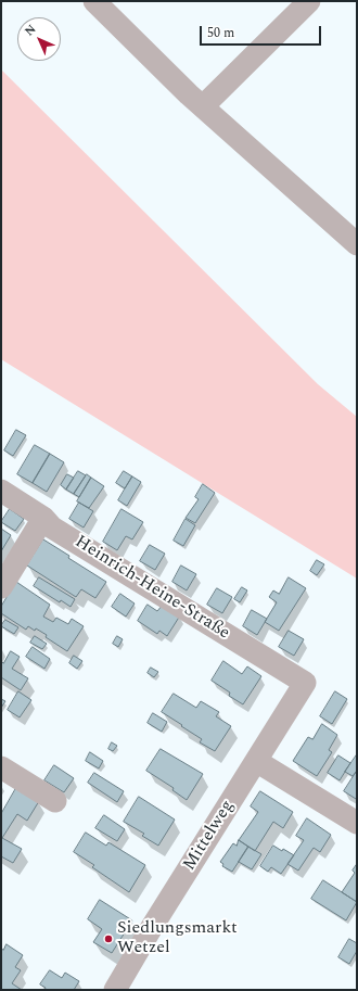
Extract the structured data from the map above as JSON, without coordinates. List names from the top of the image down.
{
  "streets": {
    "street": ["Heinrich-Heine-Straße", "Mittelweg"]
  },
  "crossings": [
    ["Heinrich-Heine-Straße", "Mittelweg"]
  ],
  "places": ["Siedlungsmarkt Wetzel"],
  "scale_bar": "50 m",
  "north": "top left"
}
